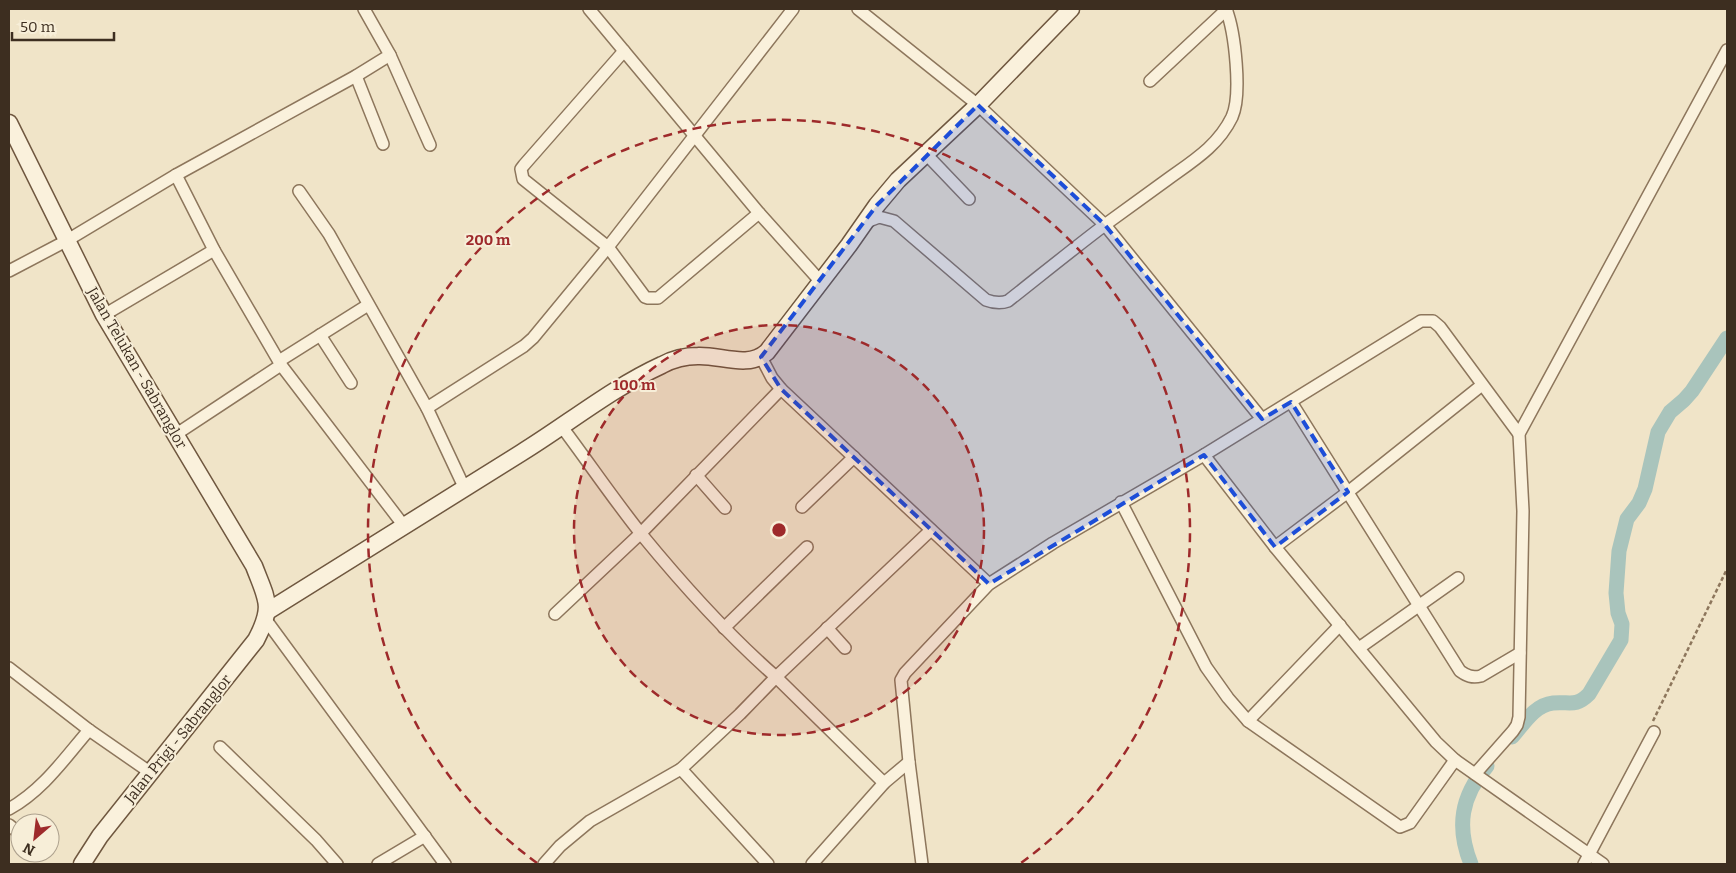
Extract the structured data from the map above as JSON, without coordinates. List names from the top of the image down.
{
  "streets": {
    "street": ["Jalan Telukan - Sabranglor", "Jalan Prigi - Sabranglor"]
  },
  "crossings": [
    ["Jalan Telukan - Sabranglor", "Jalan Prigi - Sabranglor"]
  ],
  "scale_bar": "50 m",
  "north": "bottom left",
  "rings": ["200 m", "100 m"]
}
